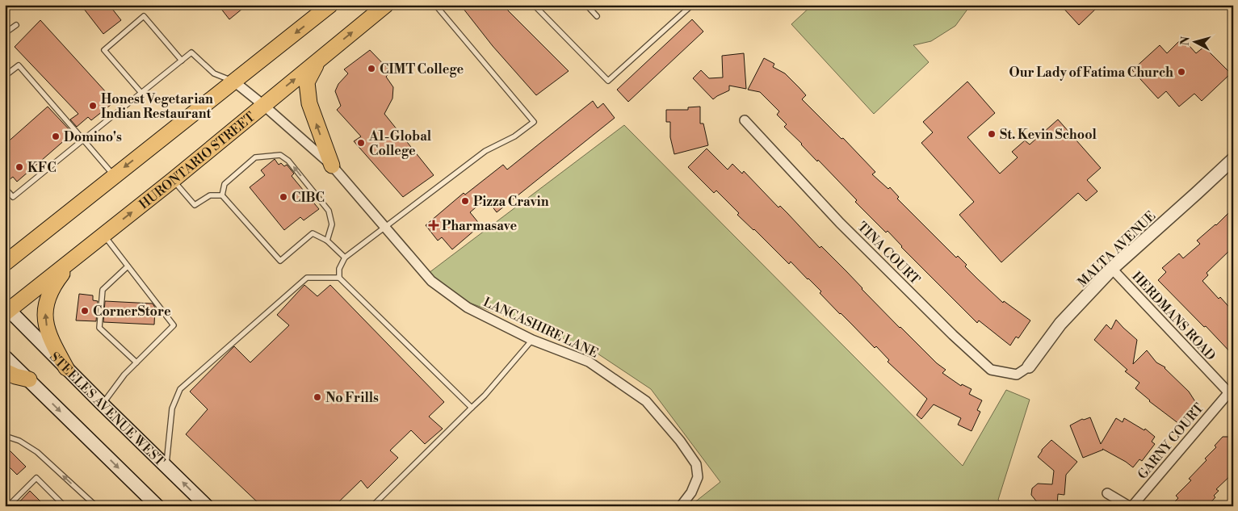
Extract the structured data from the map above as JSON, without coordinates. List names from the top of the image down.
{
  "streets": {
    "main road": ["HURONTARIO STREET", "STEELES AVENUE WEST"],
    "street": [
      "MALTA AVENUE",
      "TINA COURT",
      "HERDMANS ROAD",
      "LANCASHIRE LANE",
      "GARNY COURT"
    ]
  },
  "crossings": [
    ["HURONTARIO STREET", "LANCASHIRE LANE"],
    ["HURONTARIO STREET", "STEELES AVENUE WEST"],
    ["MALTA AVENUE", "TINA COURT"],
    ["MALTA AVENUE", "HERDMANS ROAD"],
    ["HERDMANS ROAD", "GARNY COURT"]
  ],
  "places": {
    "other": [
      "CIMT College",
      "Our Lady of Fatima Church",
      "Honest Vegetarian Indian Restaurant",
      "St. Kevin School",
      "Domino's",
      "A1-Global College",
      "KFC",
      "CIBC",
      "Pizza Cravin",
      "CornerStore",
      "No Frills"
    ],
    "health": ["Pharmasave"]
  },
  "north": "left"
}
